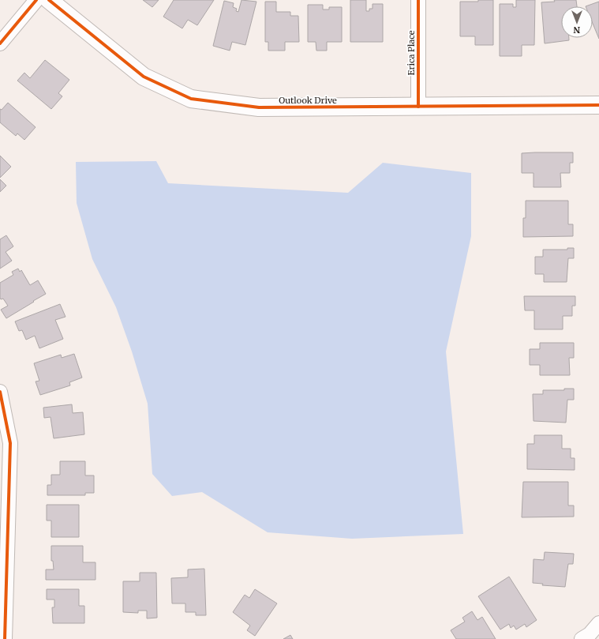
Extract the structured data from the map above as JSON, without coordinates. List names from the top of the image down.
{
  "streets": {
    "street": ["Erica Place", "Outlook Drive"]
  },
  "crossings": [
    ["Erica Place", "Outlook Drive"]
  ],
  "north": "bottom"
}
